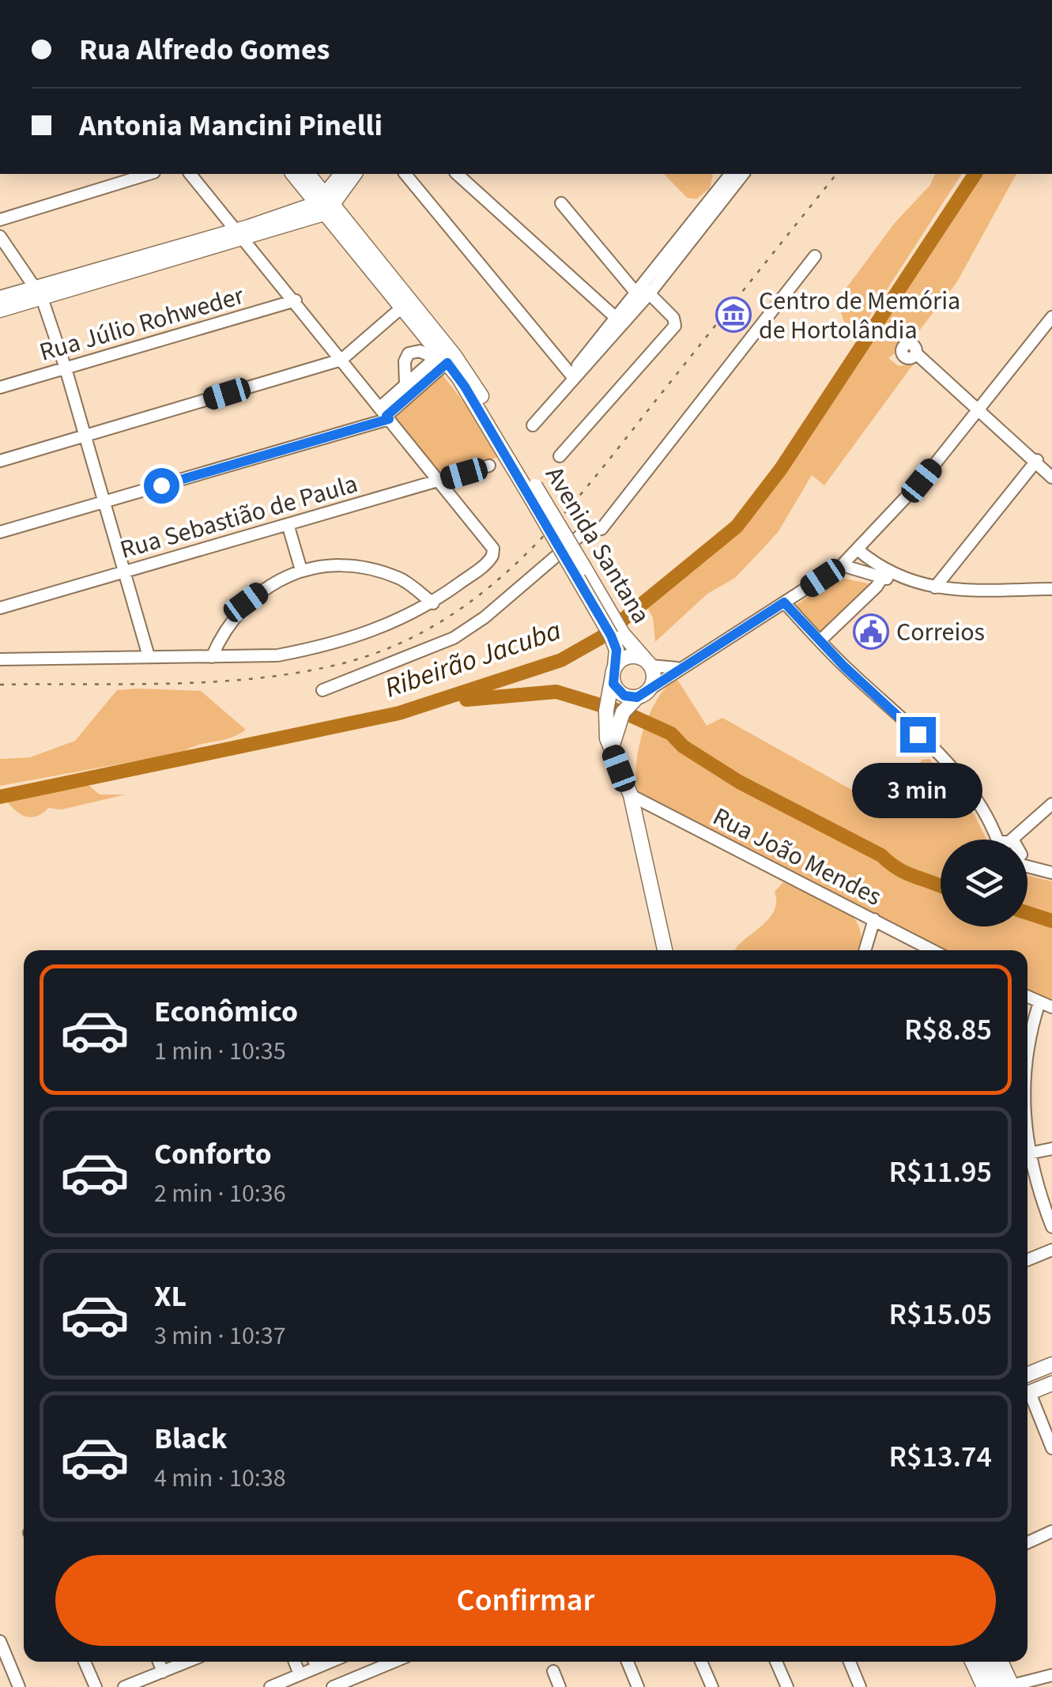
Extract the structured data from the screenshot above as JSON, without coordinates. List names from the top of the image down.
{
  "streets": {
    "main road": ["Avenida Santana"],
    "street": ["Rua Júlio Rohweder", "Rua Sebastião de Paula", "Rua João Mendes"]
  },
  "crossings": [
    ["Avenida Santana", "Rua João Mendes"]
  ],
  "water": ["Ribeirão Jacuba"],
  "places": {
    "museum": ["Centro de Memória de Hortolândia"],
    "public building": ["Correios"]
  },
  "page": {
    "banner": ["Rua Alfredo Gomes", "Antonia Mancini Pinelli"],
    "bubble": "3 min",
    "list": [
      {
        "name": "Econômico",
        "note": "1 min · 10:35",
        "value": "R$8.85"
      },
      {
        "name": "Conforto",
        "note": "2 min · 10:36",
        "value": "R$11.95"
      },
      {
        "name": "XL",
        "note": "3 min · 10:37",
        "value": "R$15.05"
      },
      {
        "name": "Black",
        "note": "4 min · 10:38",
        "value": "R$13.74"
      }
    ],
    "buttons": "Confirmar"
  }
}
